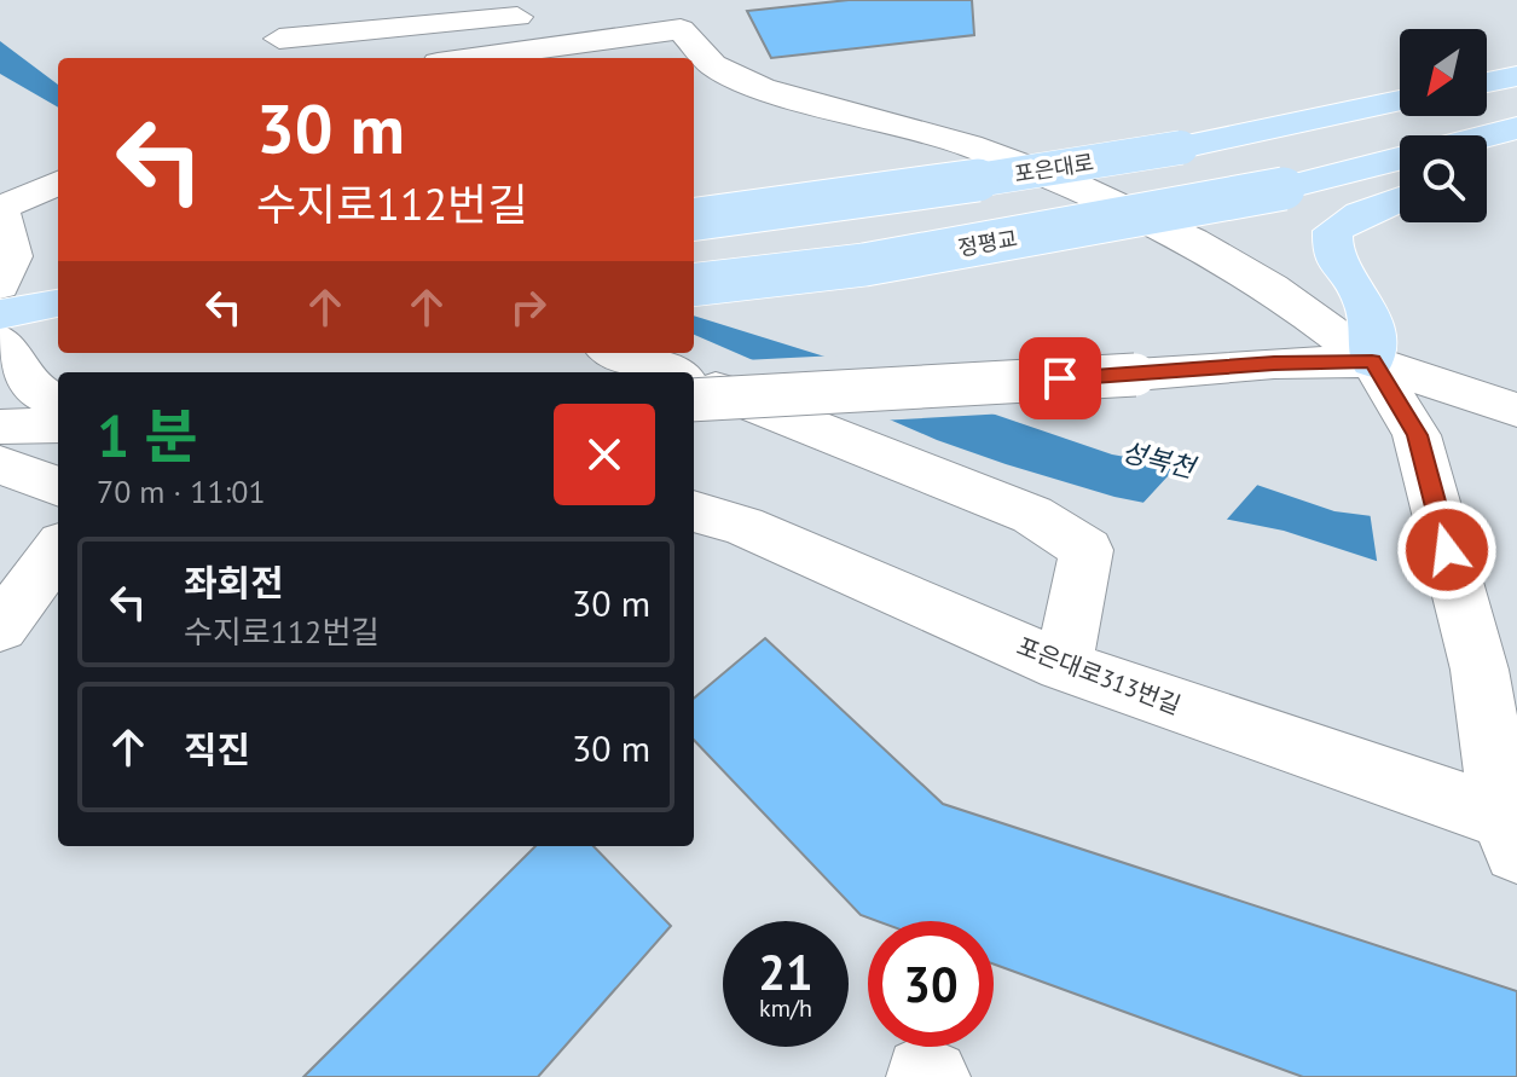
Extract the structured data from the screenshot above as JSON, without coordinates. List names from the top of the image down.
{
  "streets": {
    "main road": ["포은대로", "정평교"],
    "street": ["포은대로313번길"]
  },
  "water": ["성복천"],
  "north": "bottom left",
  "page": {
    "turn": ["30 m", "수지로112번길"],
    "heading": ["1 분", "70 m · 11:01"],
    "list": [
      {
        "name": "좌회전",
        "note": "수지로112번길",
        "value": "30 m"
      },
      {
        "name": "직진",
        "value": "30 m"
      }
    ],
    "speed": "21 km/h",
    "limit": "30"
  }
}
